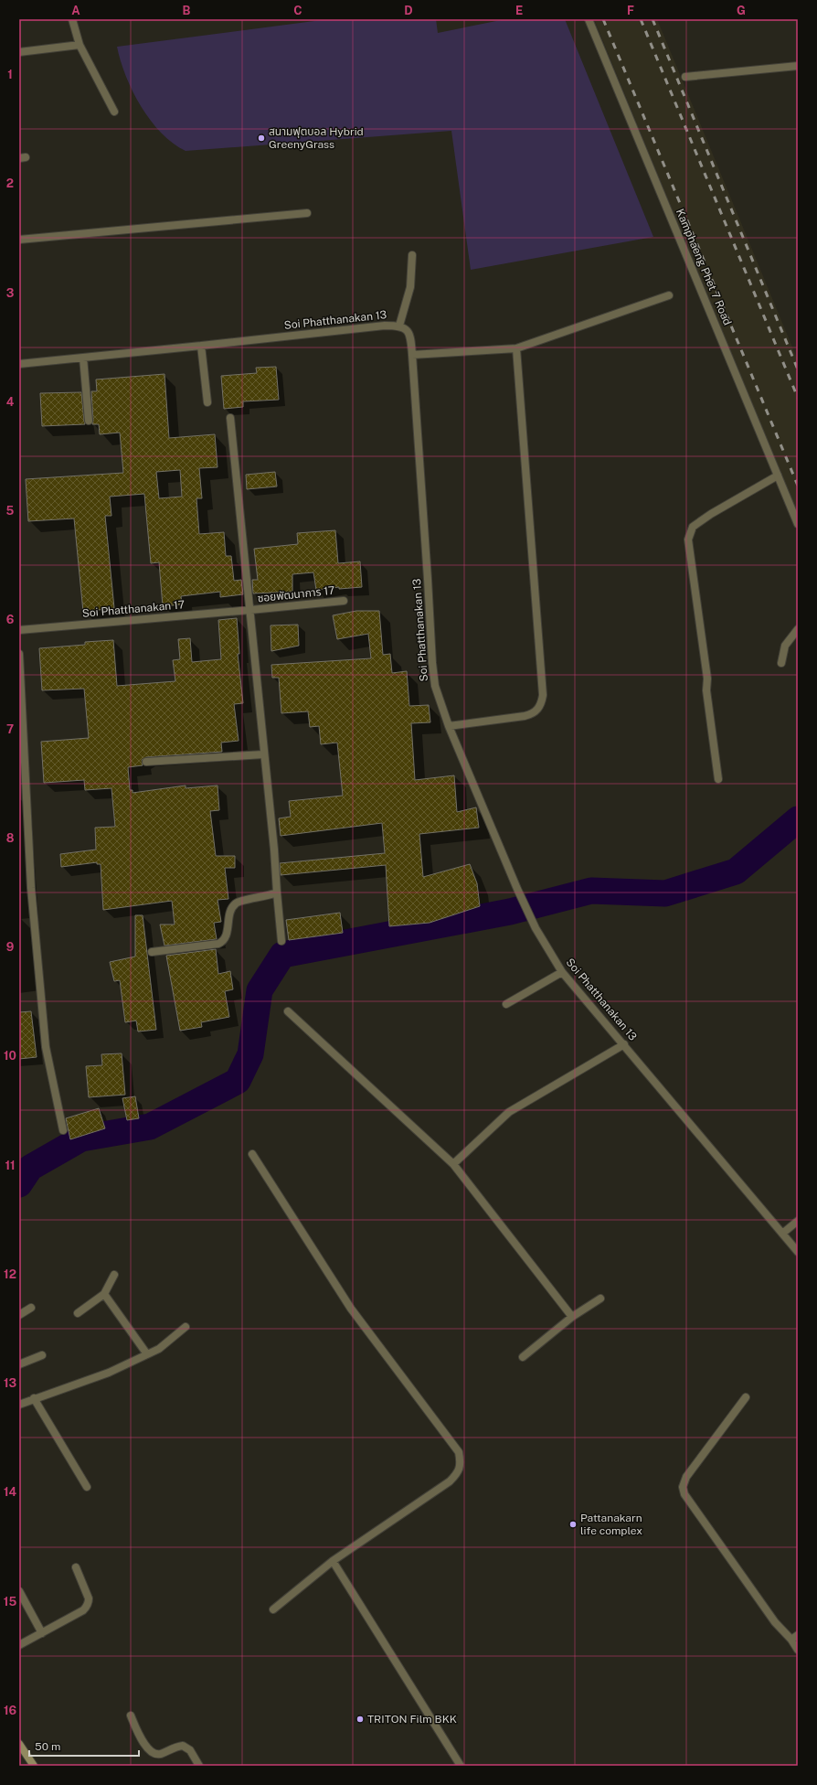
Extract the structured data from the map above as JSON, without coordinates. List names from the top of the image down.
{
  "streets": {
    "street": [
      "Kamphaeng Phet 7 Road",
      "Soi Phatthanakan 13",
      "ซอยพัฒนาการ 17",
      "Soi Phatthanakan 17"
    ]
  },
  "crossings": [
    ["ซอยพัฒนาการ 17", "Soi Phatthanakan 17"]
  ],
  "places": ["สนามฟุตบอล Hybrid GreenyGrass", "Pattanakarn life complex", "TRITON Film BKK"],
  "scale_bar": "50 m",
  "grid": {
    "columns": [
      "A",
      "B",
      "C",
      "D",
      "E",
      "F",
      "G"
    ],
    "rows": [
      "1",
      "2",
      "3",
      "4",
      "5",
      "6",
      "7",
      "8",
      "9",
      "10",
      "11",
      "12",
      "13",
      "14",
      "15",
      "16"
    ]
  }
}
